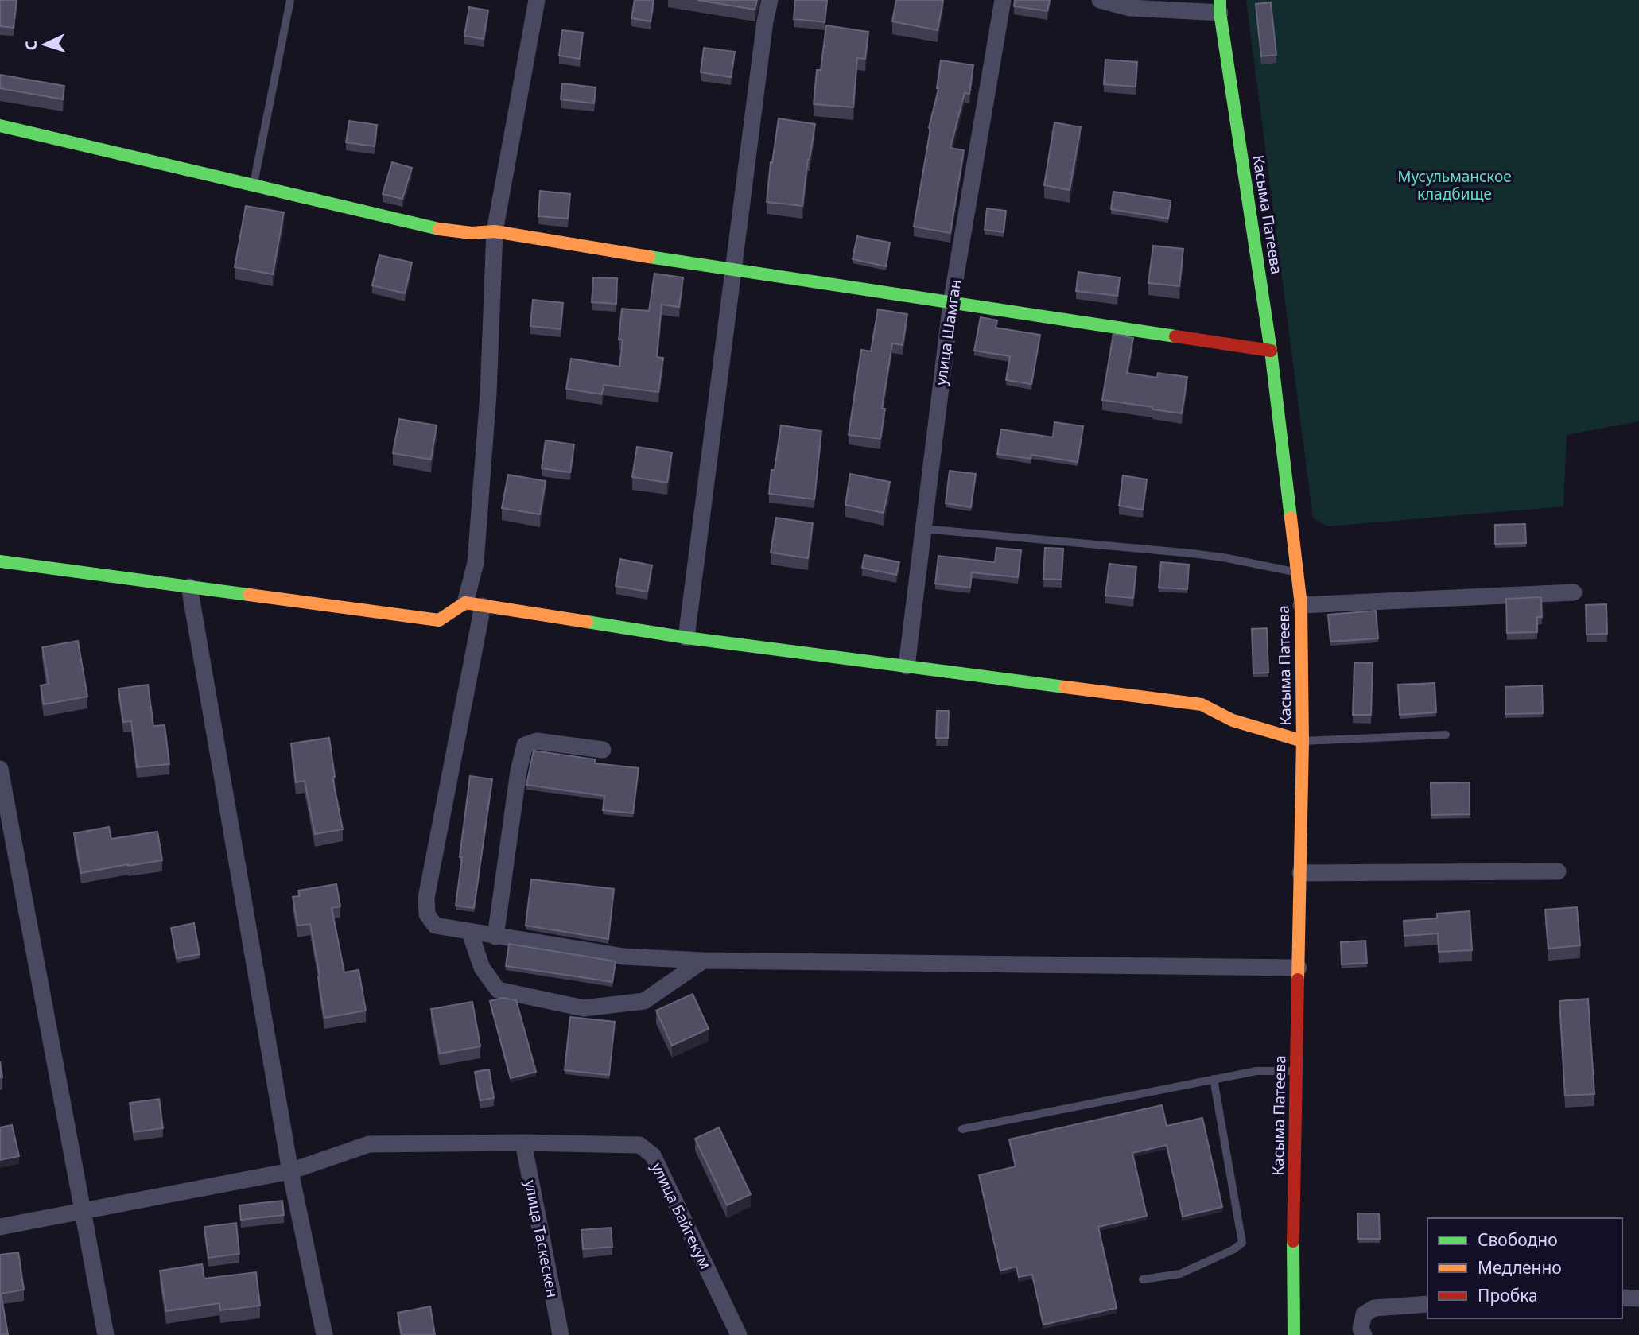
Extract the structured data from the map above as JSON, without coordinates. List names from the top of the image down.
{
  "streets": {
    "street": [
      "Касыма Патеева",
      "улица Шамган",
      "улица Байгекум",
      "улица Таскескен"
    ]
  },
  "crossings": [
    ["улица Байгекум", "улица Таскескен"]
  ],
  "parks": ["Мусульманское кладбище"],
  "legend": ["Свободно", "Медленно", "Пробка"],
  "north": "left"
}
